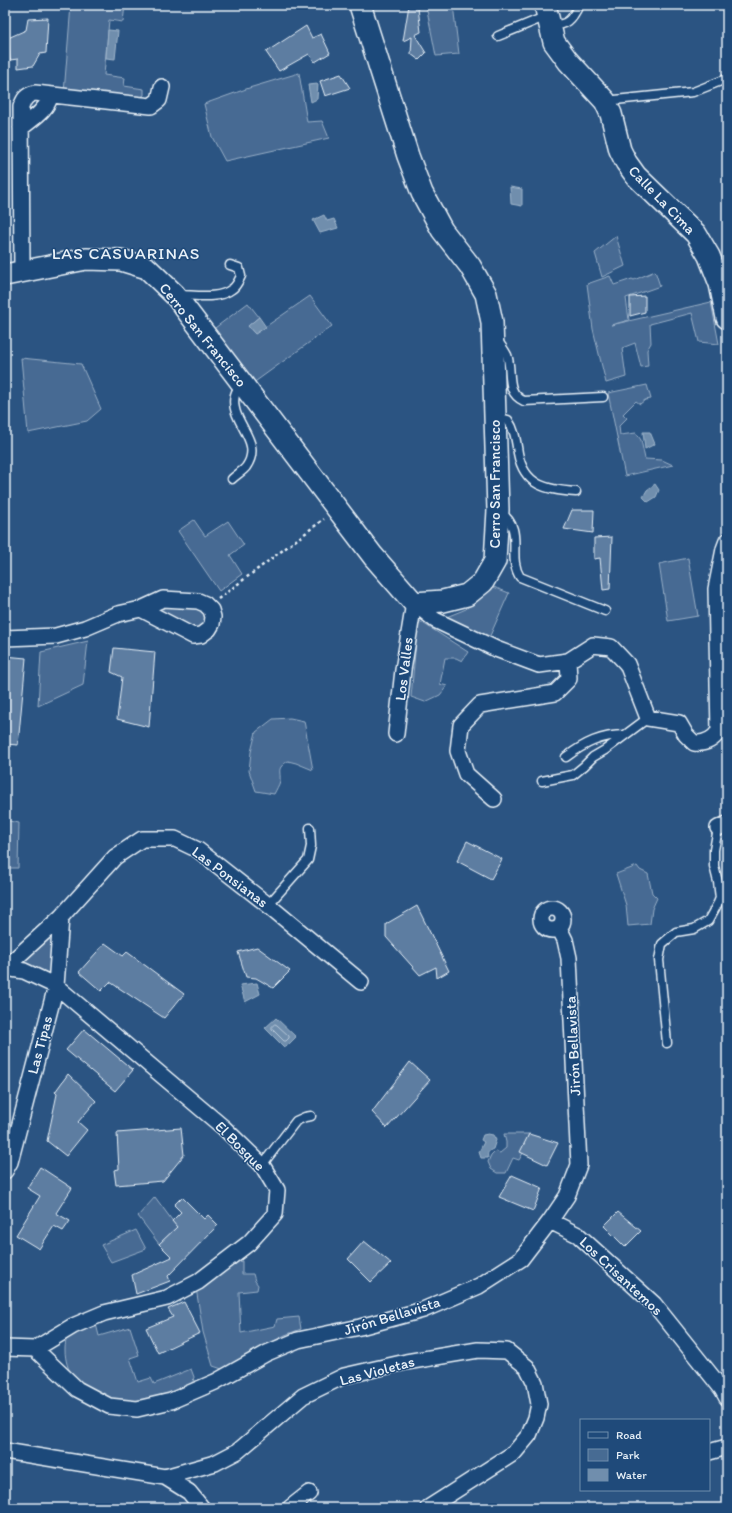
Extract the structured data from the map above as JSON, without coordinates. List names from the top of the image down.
{
  "streets": {
    "street": [
      "Calle La Cima",
      "Cerro San Francisco",
      "Los Valles",
      "Las Ponsianas",
      "Las Tipas",
      "Jirón Bellavista",
      "El Bosque",
      "Los Crisantemos",
      "Las Violetas"
    ]
  },
  "crossings": [
    ["Cerro San Francisco", "Los Valles"],
    ["Las Ponsianas", "Las Tipas"],
    ["Las Ponsianas", "El Bosque"],
    ["Las Tipas", "El Bosque"],
    ["Jirón Bellavista", "El Bosque"],
    ["Jirón Bellavista", "Los Crisantemos"]
  ],
  "districts": ["LAS CASUARINAS"],
  "legend": ["Road", "Park", "Water"]
}
